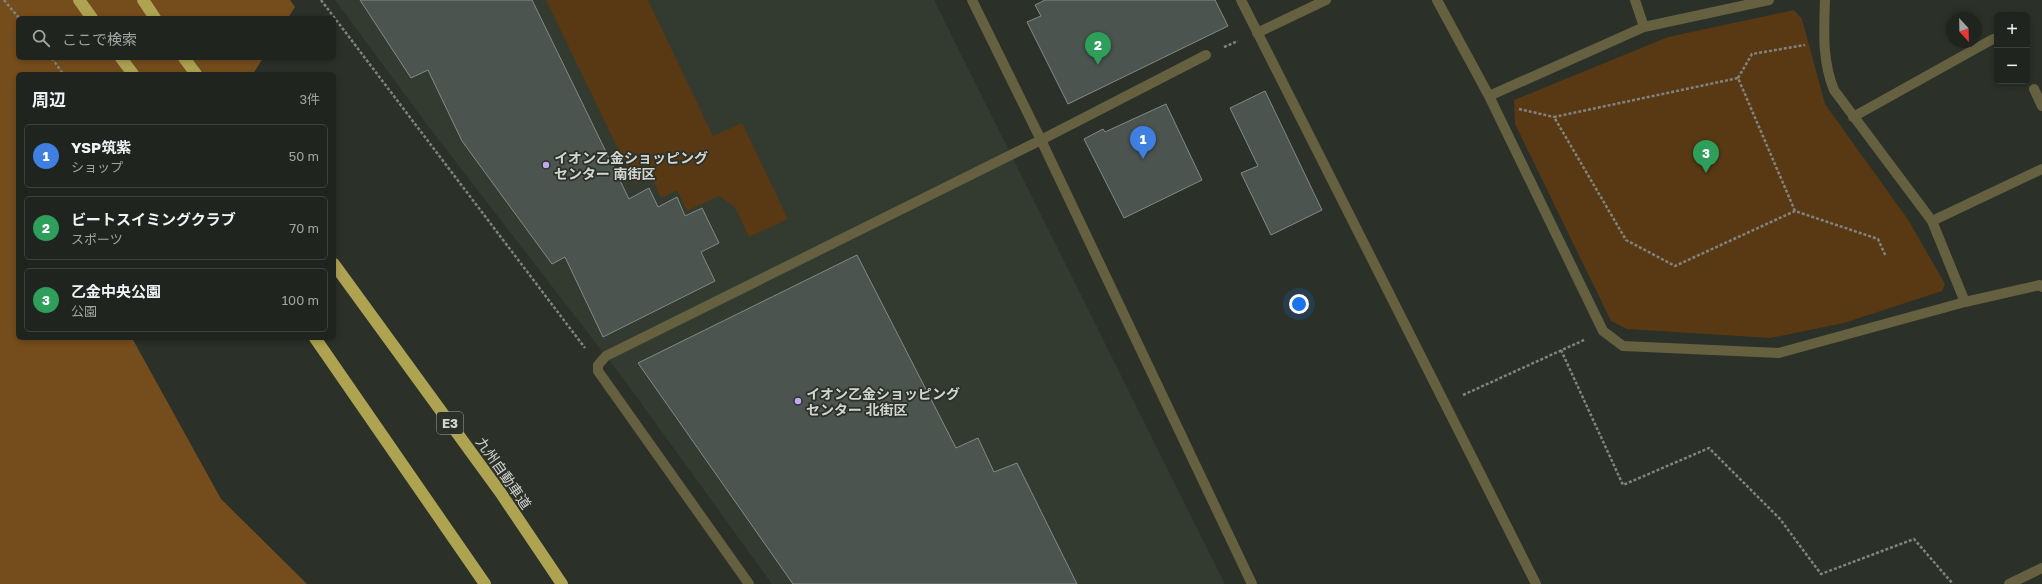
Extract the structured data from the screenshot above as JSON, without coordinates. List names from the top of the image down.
{
  "streets": {
    "highway": ["E3", "九州自動車道"]
  },
  "places": ["イオン乙金ショッピング センター 南街区", "イオン乙金ショッピング センター 北街区"],
  "north": "bottom",
  "page": {
    "map_buttons": ["+", "−"],
    "search": "ここで検索",
    "pins": ["2", "1", "3"],
    "heading": ["周辺", "3件"],
    "list": [
      {
        "mark": "1",
        "name": "YSP筑紫",
        "note": "ショップ",
        "value": "50 m"
      },
      {
        "mark": "2",
        "name": "ビートスイミングクラブ",
        "note": "スポーツ",
        "value": "70 m"
      },
      {
        "mark": "3",
        "name": "乙金中央公園",
        "note": "公園",
        "value": "100 m"
      }
    ]
  }
}
